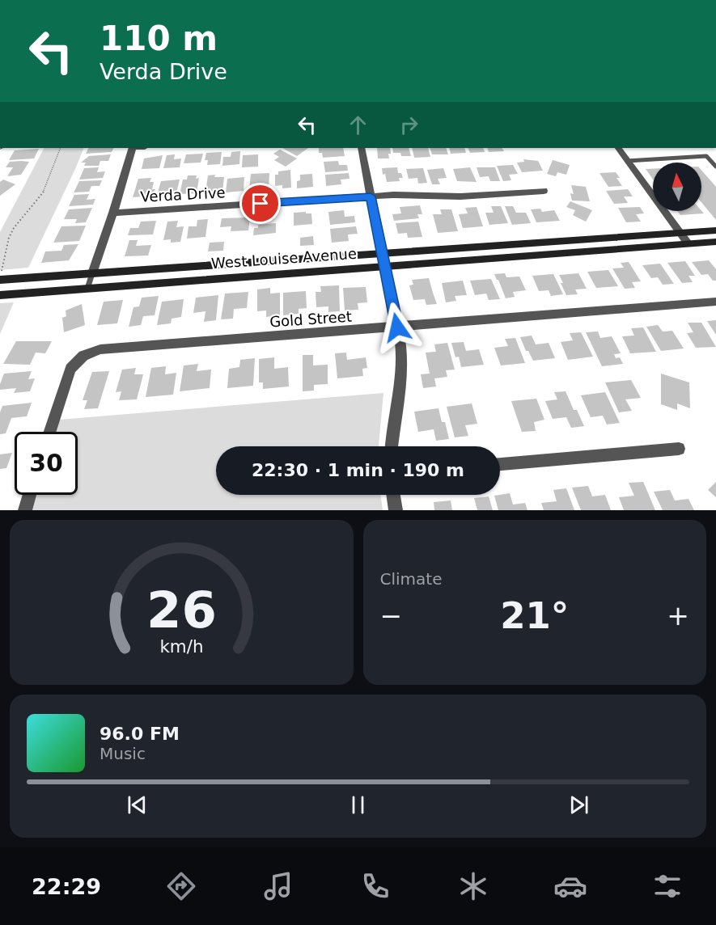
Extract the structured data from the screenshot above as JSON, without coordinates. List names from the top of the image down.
{
  "streets": {
    "main road": ["West Louise Avenue"],
    "street": ["Verda Drive", "Gold Street"]
  },
  "north": "top",
  "page": {
    "turn": ["110 m", "Verda Drive"],
    "limit": "30",
    "trip": "22:30 · 1 min · 190 m",
    "tile": "Climate",
    "heat": ["−", "21°", "+"],
    "song": ["96.0 FM", "Music"],
    "tabs": "22:29",
    "gauge": ["26", "km/h"]
  }
}
